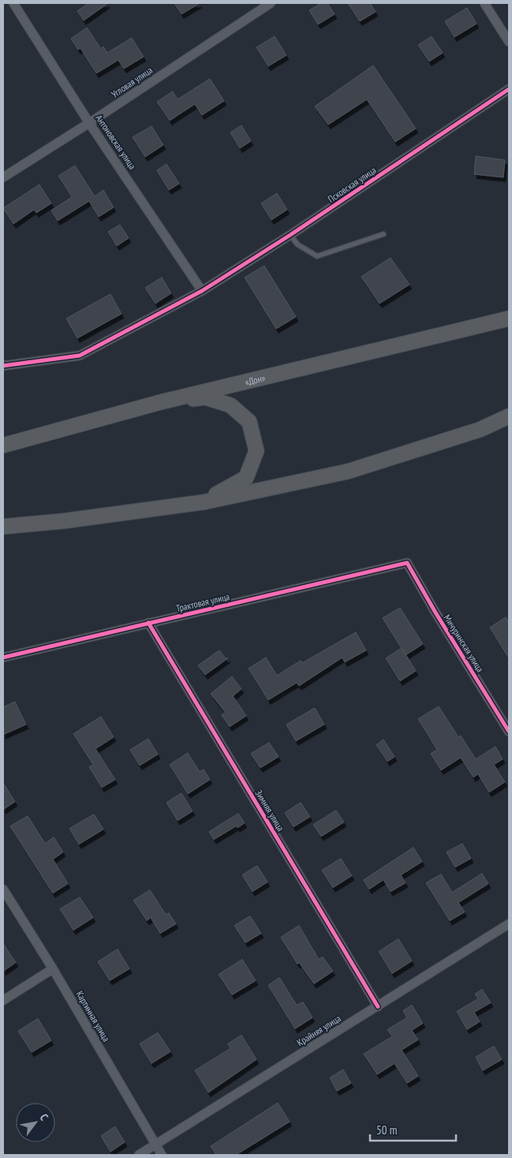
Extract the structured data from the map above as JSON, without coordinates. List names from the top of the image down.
{
  "streets": {
    "highway": ["«Дон»"],
    "street": [
      "Угловая улица",
      "Антоновская улица",
      "Псковская улица",
      "Трактовая улица",
      "Мичуринская улица",
      "Зимняя улица",
      "Картинная улица",
      "Крайняя улица"
    ]
  },
  "crossings": [
    ["Угловая улица", "Антоновская улица"],
    ["Антоновская улица", "Псковская улица"],
    ["Трактовая улица", "Мичуринская улица"],
    ["Трактовая улица", "Зимняя улица"],
    ["Зимняя улица", "Крайняя улица"],
    ["Картинная улица", "Крайняя улица"]
  ],
  "scale_bar": "50 m",
  "north": "top right"
}
